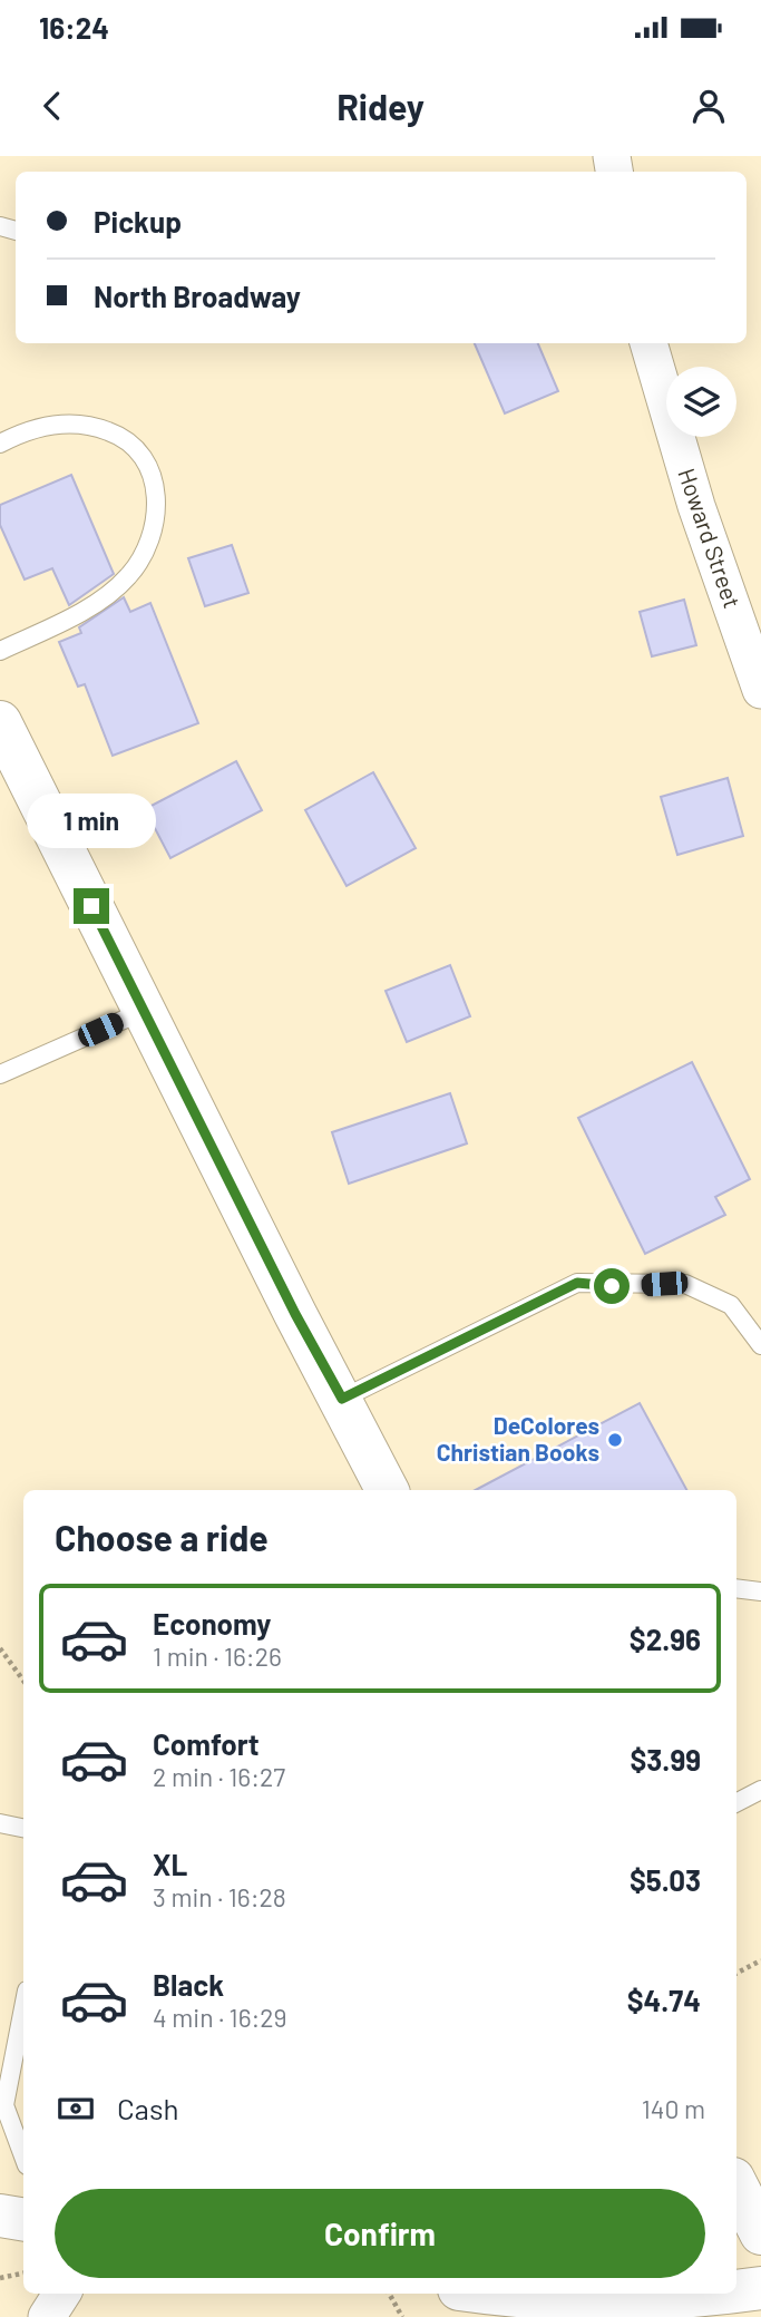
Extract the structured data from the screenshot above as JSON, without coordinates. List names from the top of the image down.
{
  "streets": {
    "street": ["Howard Street"]
  },
  "places": ["DeColores Christian Books"],
  "page": {
    "status": "16:24",
    "header": "Ridey",
    "banner": ["Pickup", "North Broadway"],
    "bubble": "1 min",
    "heading": "Choose a ride",
    "list": [
      {
        "name": "Economy",
        "note": "1 min · 16:26",
        "value": "$2.96"
      },
      {
        "name": "Comfort",
        "note": "2 min · 16:27",
        "value": "$3.99"
      },
      {
        "name": "XL",
        "note": "3 min · 16:28",
        "value": "$5.03"
      },
      {
        "name": "Black",
        "note": "4 min · 16:29",
        "value": "$4.74"
      }
    ],
    "pay": ["Cash", "140 m"],
    "buttons": "Confirm"
  }
}
